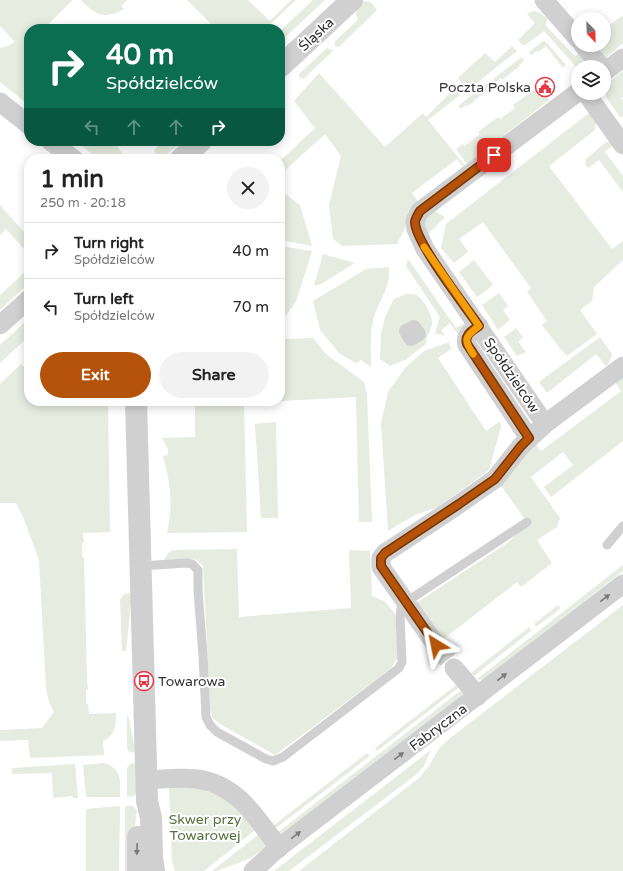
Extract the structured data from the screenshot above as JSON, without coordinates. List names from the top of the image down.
{
  "streets": {
    "street": ["Śląska", "Spółdzielców", "Fabryczna"]
  },
  "one_way": ["Fabryczna"],
  "parks": ["Skwer przy Towarowej"],
  "places": {
    "public building": ["Poczta Polska"],
    "bus stop": ["Towarowa"]
  },
  "north": "bottom right",
  "page": {
    "turn": ["40 m", "Spółdzielców"],
    "heading": ["1 min", "250 m · 20:18"],
    "list": [
      {
        "name": "Turn right",
        "note": "Spółdzielców",
        "value": "40 m"
      },
      {
        "name": "Turn left",
        "note": "Spółdzielców",
        "value": "70 m"
      }
    ],
    "buttons": ["Exit", "Share"]
  }
}
